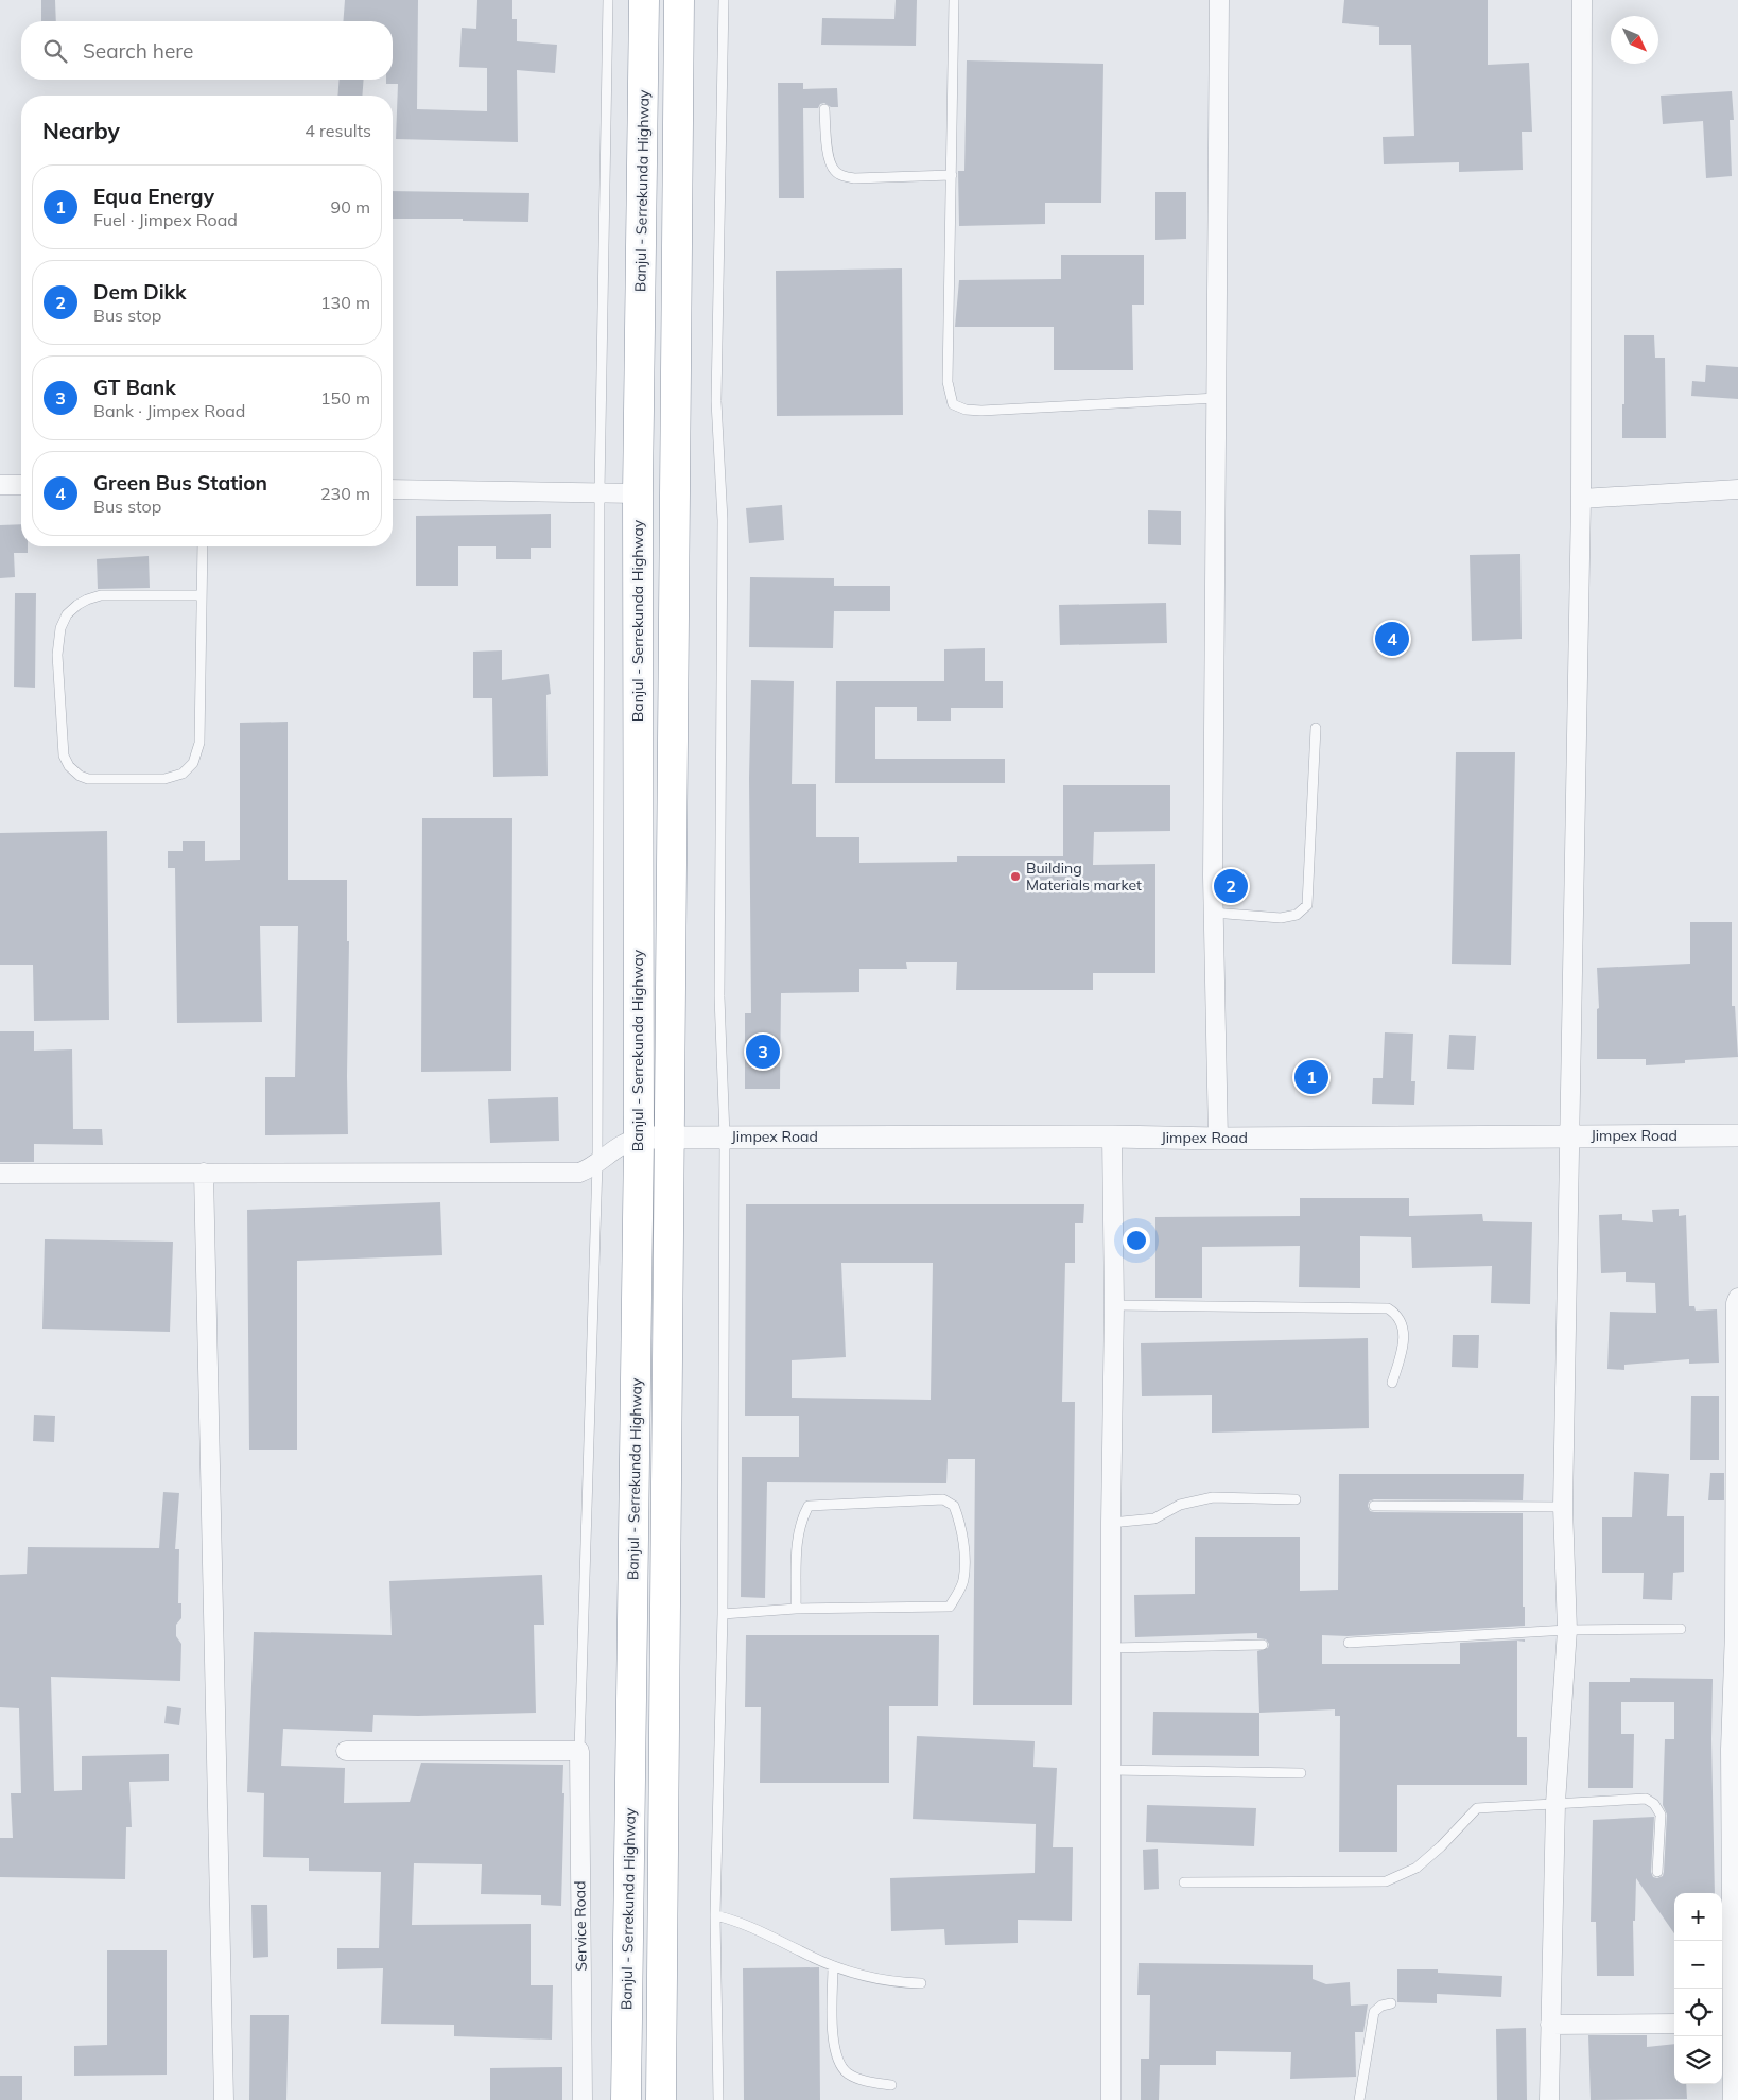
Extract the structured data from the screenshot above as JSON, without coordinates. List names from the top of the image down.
{
  "streets": {
    "highway": ["Banjul - Serrekunda Highway"],
    "street": ["Jimpex Road", "Service Road"]
  },
  "crossings": [
    ["Banjul - Serrekunda Highway", "Jimpex Road"]
  ],
  "places": ["Building Materials market"],
  "north": "bottom right",
  "page": {
    "search": "Search here",
    "heading": ["Nearby", "4 results"],
    "list": [
      {
        "mark": "1",
        "name": "Equa Energy",
        "note": "Fuel · Jimpex Road",
        "value": "90 m"
      },
      {
        "mark": "2",
        "name": "Dem Dikk",
        "note": "Bus stop",
        "value": "130 m"
      },
      {
        "mark": "3",
        "name": "GT Bank",
        "note": "Bank · Jimpex Road",
        "value": "150 m"
      },
      {
        "mark": "4",
        "name": "Green Bus Station",
        "note": "Bus stop",
        "value": "230 m"
      }
    ],
    "pins": [
      "4",
      "2",
      "3",
      "1"
    ],
    "map_buttons": ["+", "−"]
  }
}
